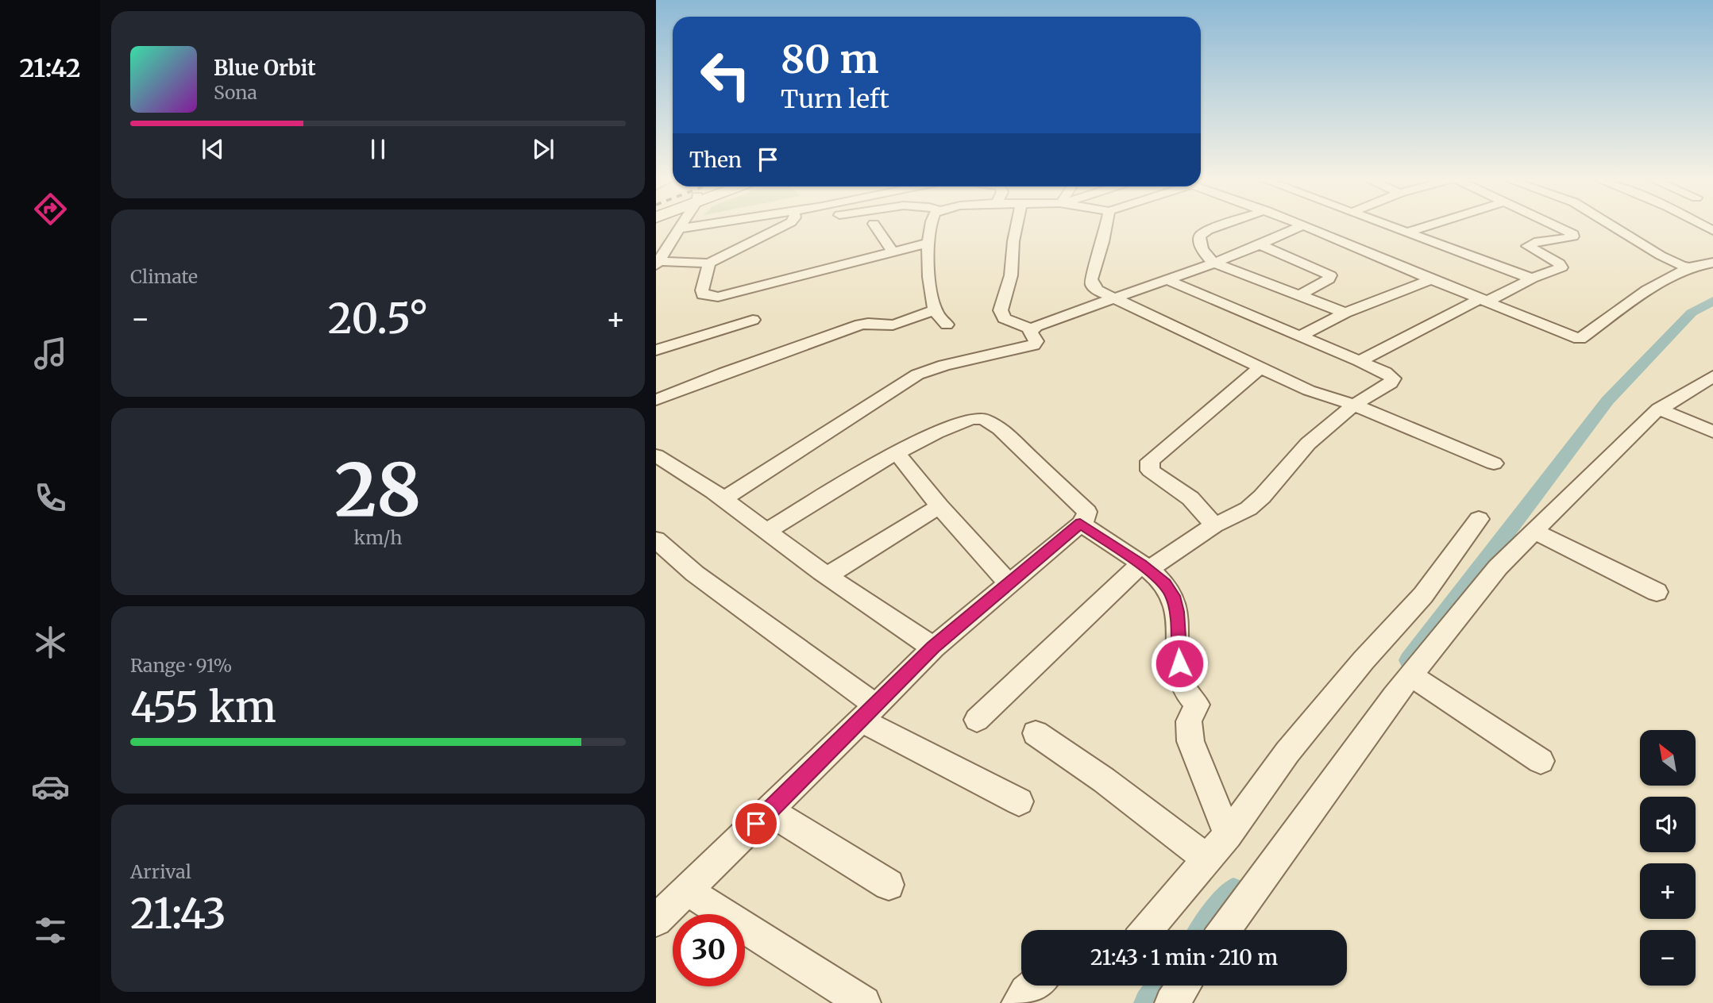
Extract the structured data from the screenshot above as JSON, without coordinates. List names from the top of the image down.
{
  "north": "top left",
  "page": {
    "tabs": "21:42",
    "turn": ["80 m", "Turn left"],
    "song": ["Blue Orbit", "Sona"],
    "then": "Then",
    "tile": [
      "Climate",
      ["28", "km/h"],
      ["Range · 91%", "455 km"],
      ["Arrival", "21:43"]
    ],
    "heat": ["−", "20.5°", "+"],
    "map_buttons": ["+", "−"],
    "limit": "30",
    "trip": "21:43 · 1 min · 210 m"
  }
}
